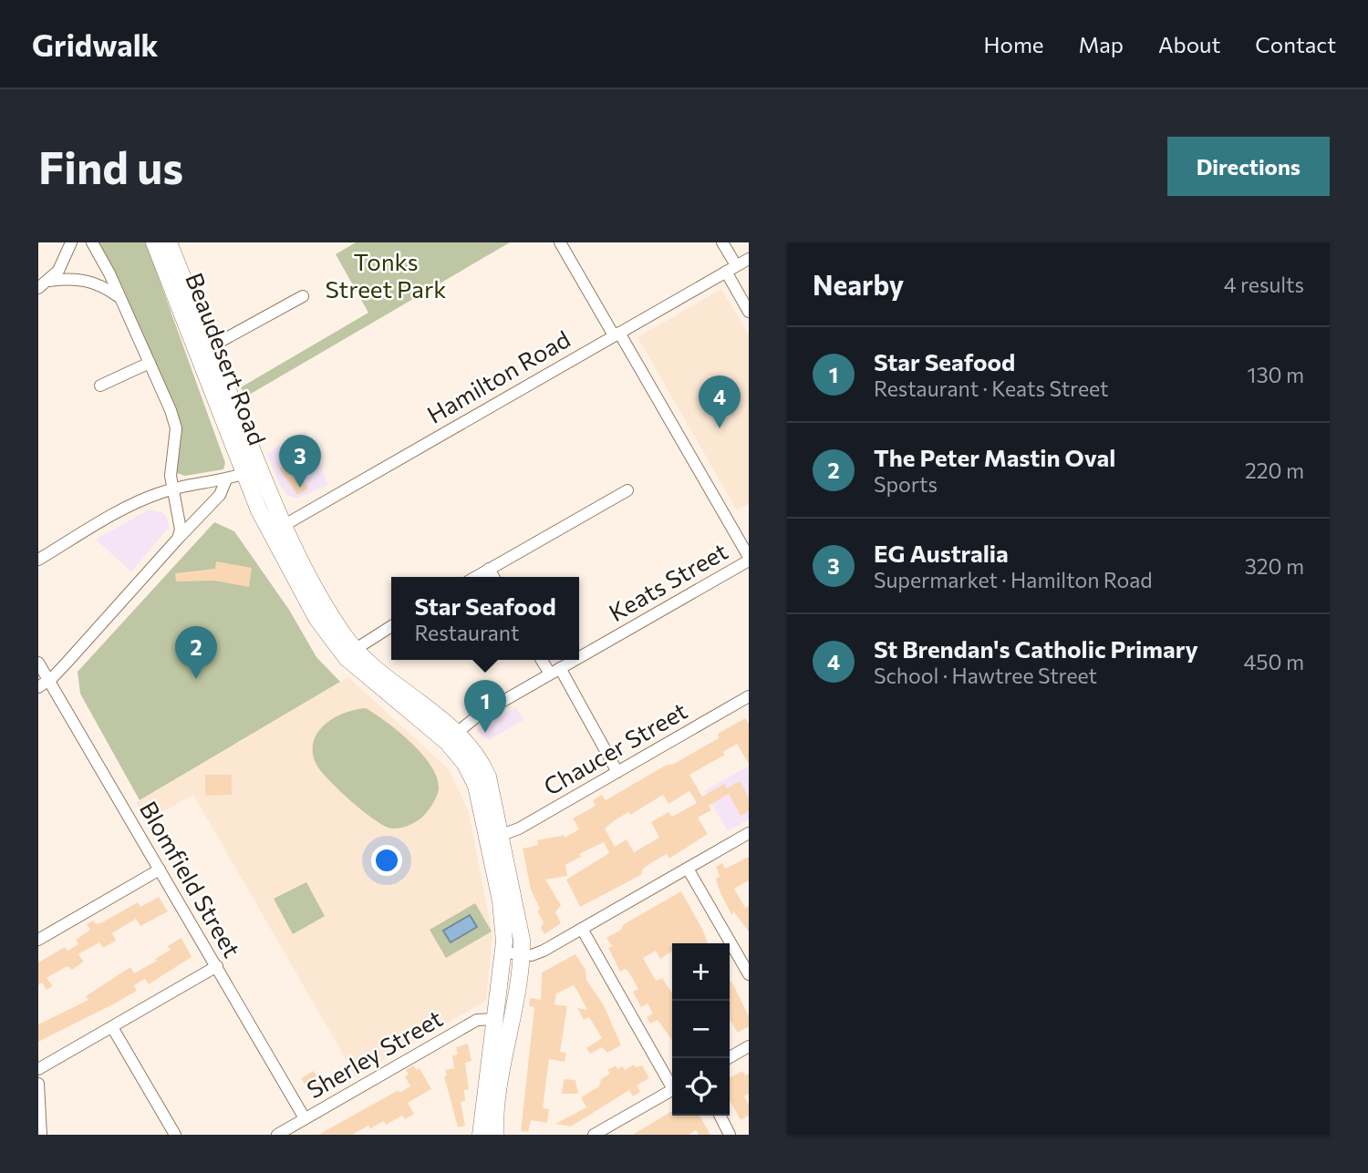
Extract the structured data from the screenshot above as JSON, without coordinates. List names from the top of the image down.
{
  "streets": {
    "highway": ["Beaudesert Road"],
    "street": [
      "Hamilton Road",
      "Keats Street",
      "Chaucer Street",
      "Blomfield Street",
      "Sherley Street"
    ]
  },
  "crossings": [
    ["Beaudesert Road", "Hamilton Road"],
    ["Beaudesert Road", "Keats Street"],
    ["Beaudesert Road", "Chaucer Street"],
    ["Beaudesert Road", "Sherley Street"],
    ["Blomfield Street", "Sherley Street"]
  ],
  "parks": ["Tonks Street Park"],
  "page": {
    "header": "Gridwalk",
    "nav": [
      "Home",
      "Map",
      "About",
      "Contact"
    ],
    "buttons": "Directions",
    "title": "Find us",
    "heading": ["Nearby", "4 results"],
    "list": [
      {
        "mark": "1",
        "name": "Star Seafood",
        "note": "Restaurant · Keats Street",
        "value": "130 m"
      },
      {
        "mark": "2",
        "name": "The Peter Mastin Oval",
        "note": "Sports",
        "value": "220 m"
      },
      {
        "mark": "3",
        "name": "EG Australia",
        "note": "Supermarket · Hamilton Road",
        "value": "320 m"
      },
      {
        "mark": "4",
        "name": "St Brendan's Catholic Primary",
        "note": "School · Hawtree Street",
        "value": "450 m"
      }
    ],
    "pins": [
      "4",
      "3",
      "2",
      "1"
    ],
    "popup": ["Star Seafood", "Restaurant"],
    "map_buttons": ["+", "−"]
  }
}
